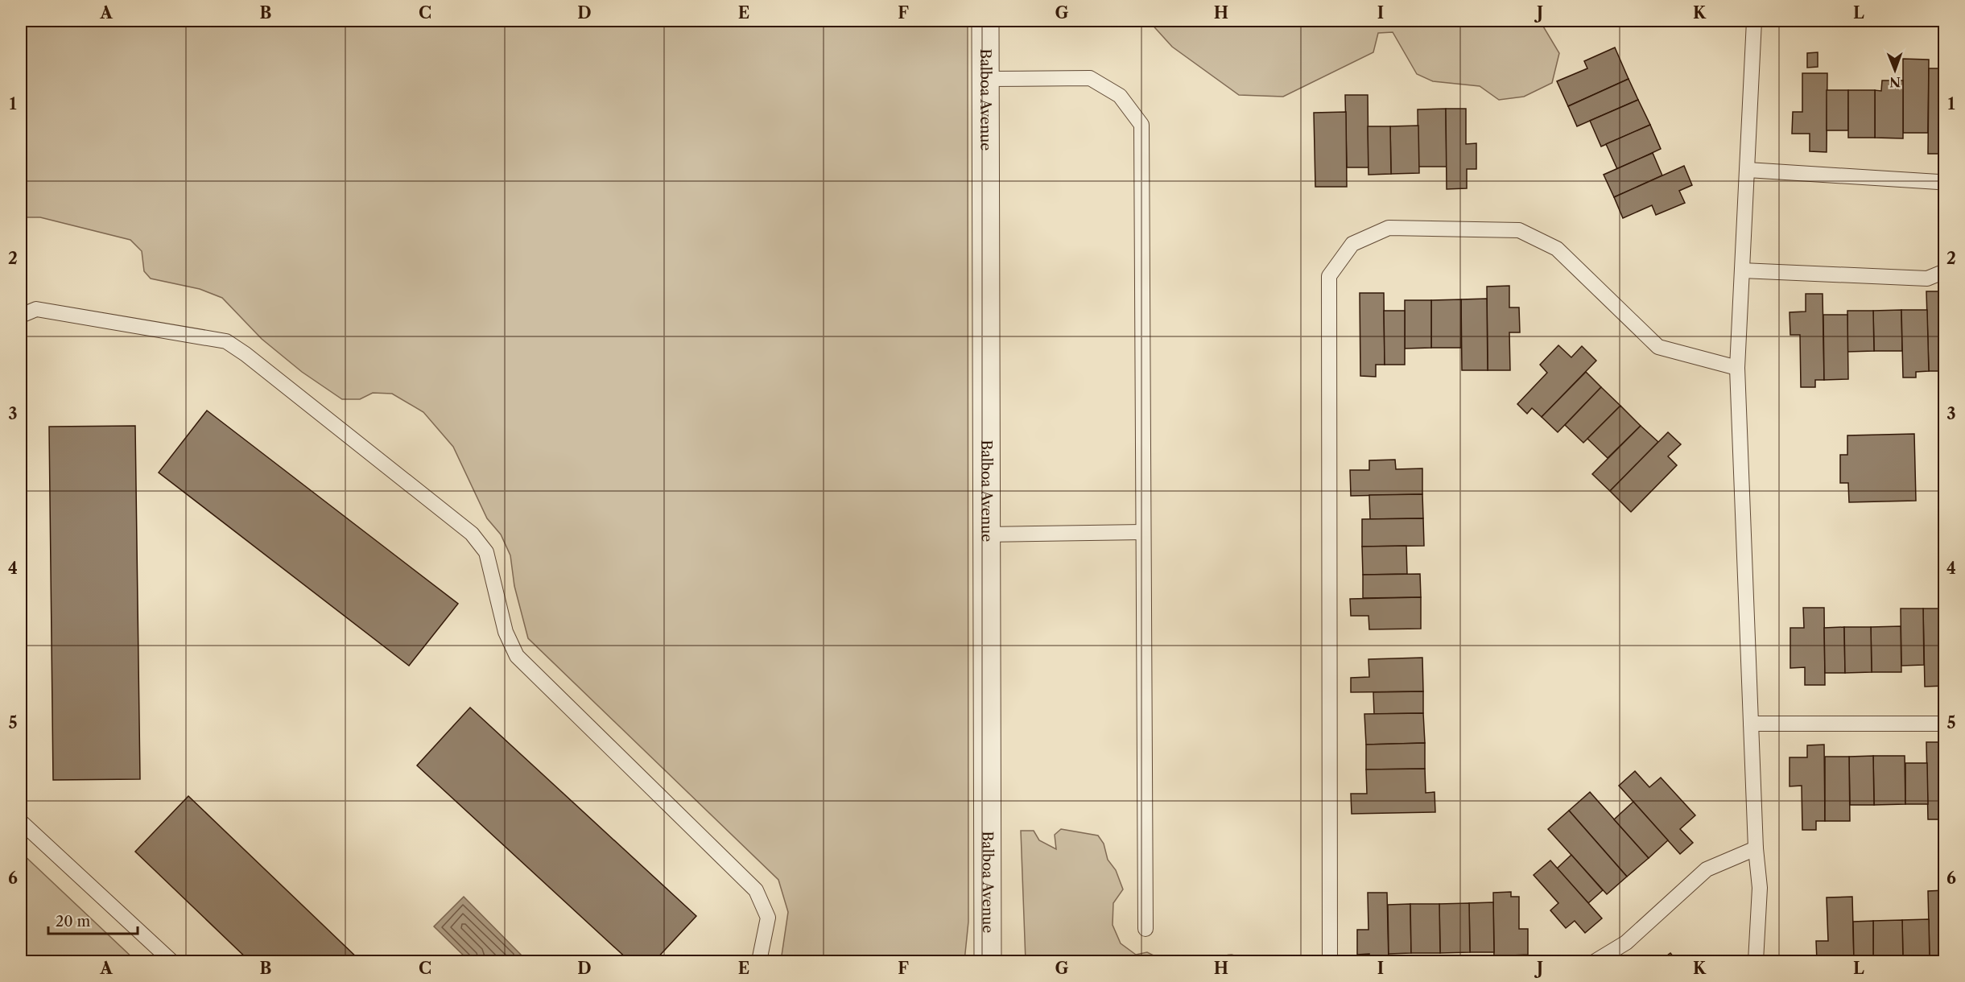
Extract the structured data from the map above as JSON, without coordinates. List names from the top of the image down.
{
  "streets": {
    "street": ["Balboa Avenue"]
  },
  "scale_bar": "20 m",
  "north": "bottom",
  "grid": {
    "columns": [
      "A",
      "B",
      "C",
      "D",
      "E",
      "F",
      "G",
      "H",
      "I",
      "J",
      "K",
      "L"
    ],
    "rows": [
      "1",
      "2",
      "3",
      "4",
      "5",
      "6"
    ]
  }
}
